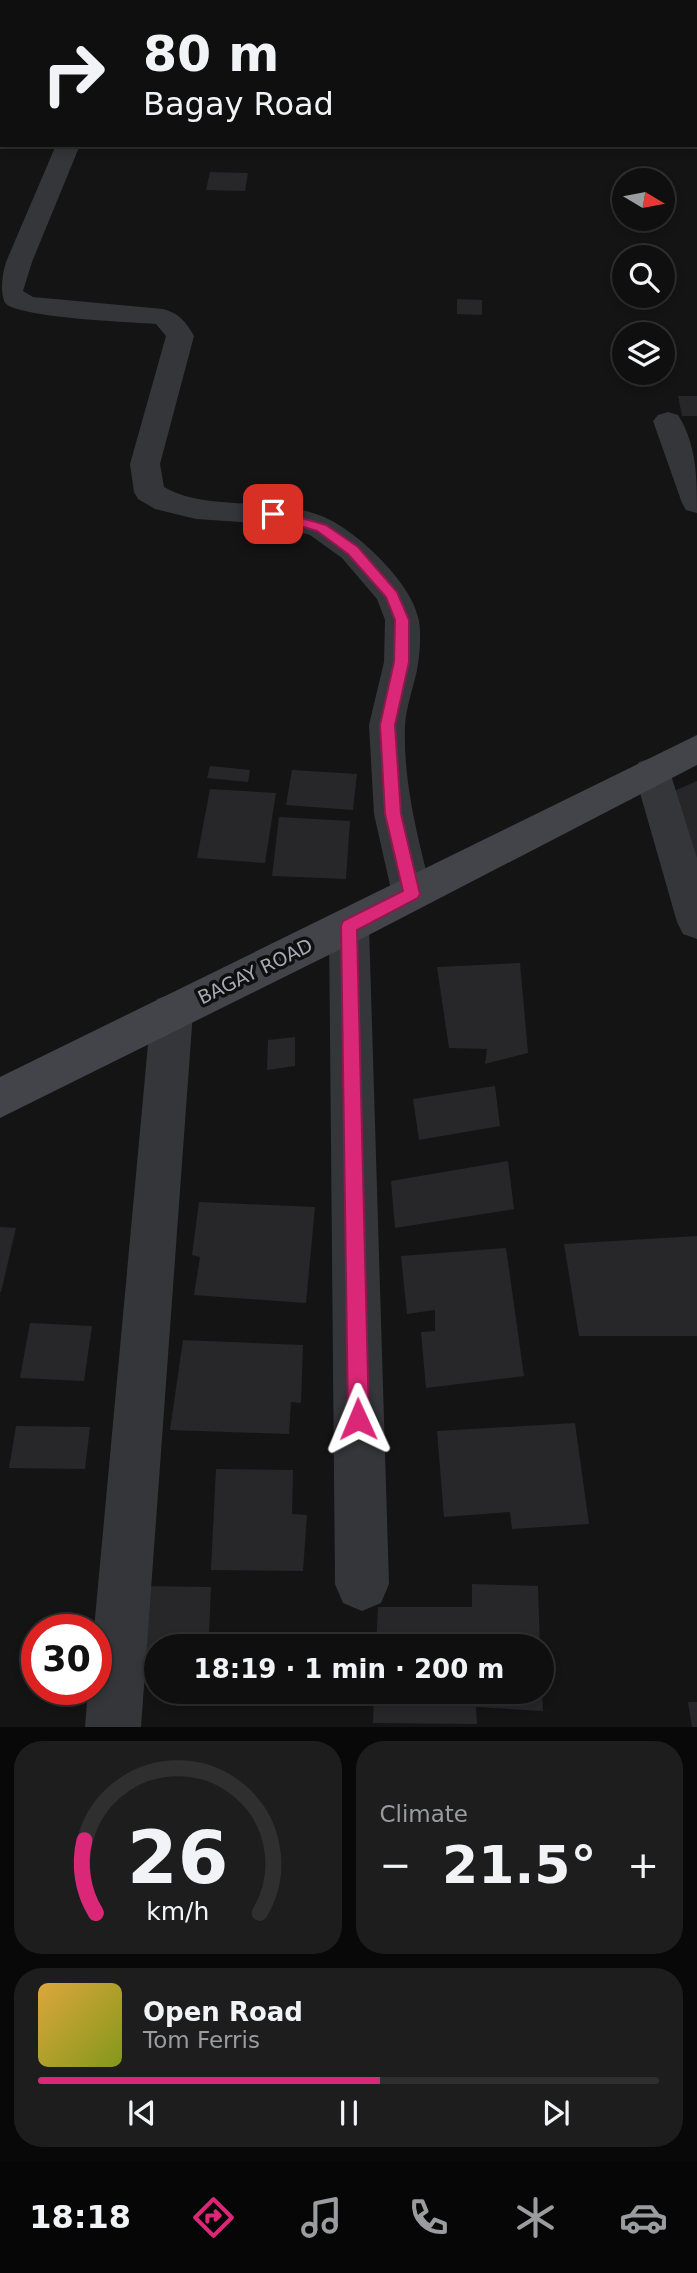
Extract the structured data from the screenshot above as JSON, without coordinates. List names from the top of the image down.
{
  "streets": {
    "street": ["BAGAY ROAD"]
  },
  "north": "right",
  "page": {
    "turn": ["80 m", "Bagay Road"],
    "limit": "30",
    "trip": "18:19 · 1 min · 200 m",
    "tile": "Climate",
    "heat": ["−", "21.5°", "+"],
    "song": ["Open Road", "Tom Ferris"],
    "tabs": "18:18",
    "gauge": ["26", "km/h"]
  }
}
